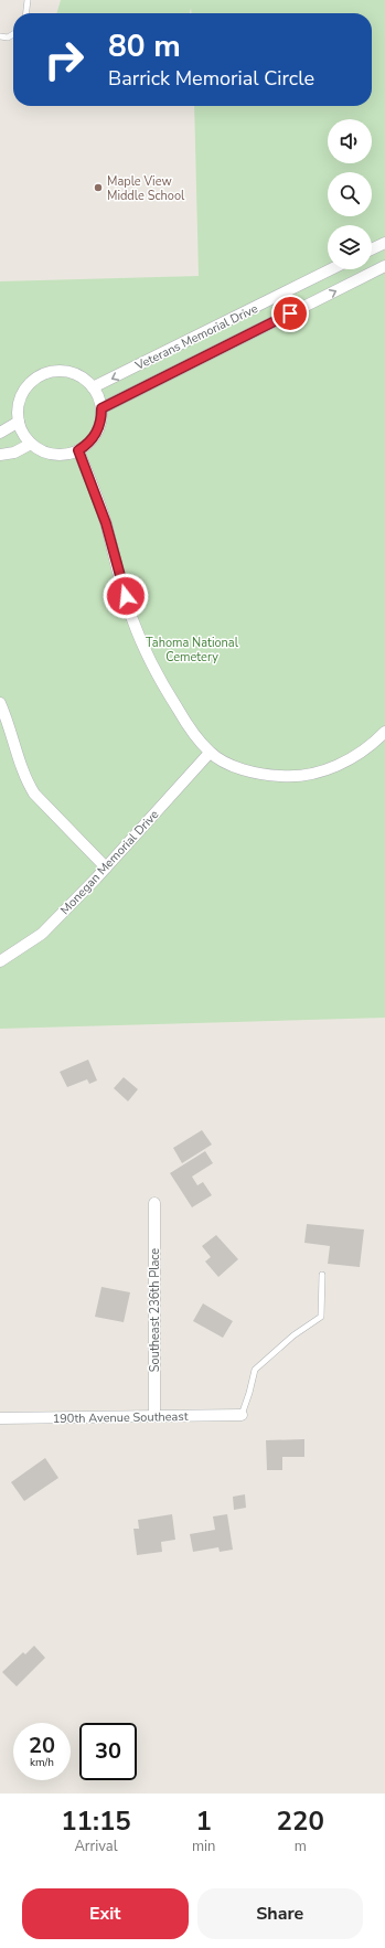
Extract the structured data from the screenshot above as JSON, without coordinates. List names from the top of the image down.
{
  "streets": {
    "street": [
      "Veterans Memorial Drive",
      "Monegan Memorial Drive",
      "Southeast 236th Place",
      "190th Avenue Southeast"
    ]
  },
  "crossings": [
    ["Southeast 236th Place", "190th Avenue Southeast"]
  ],
  "parks": ["Tahoma National Cemetery"],
  "places": ["Maple View Middle School"],
  "page": {
    "turn": ["80 m", "Barrick Memorial Circle"],
    "speed": "20 km/h",
    "limit": "30",
    "eta": [
      "11:15",
      "Arrival",
      "1",
      "min",
      "220",
      "m"
    ],
    "buttons": ["Exit", "Share"]
  }
}
